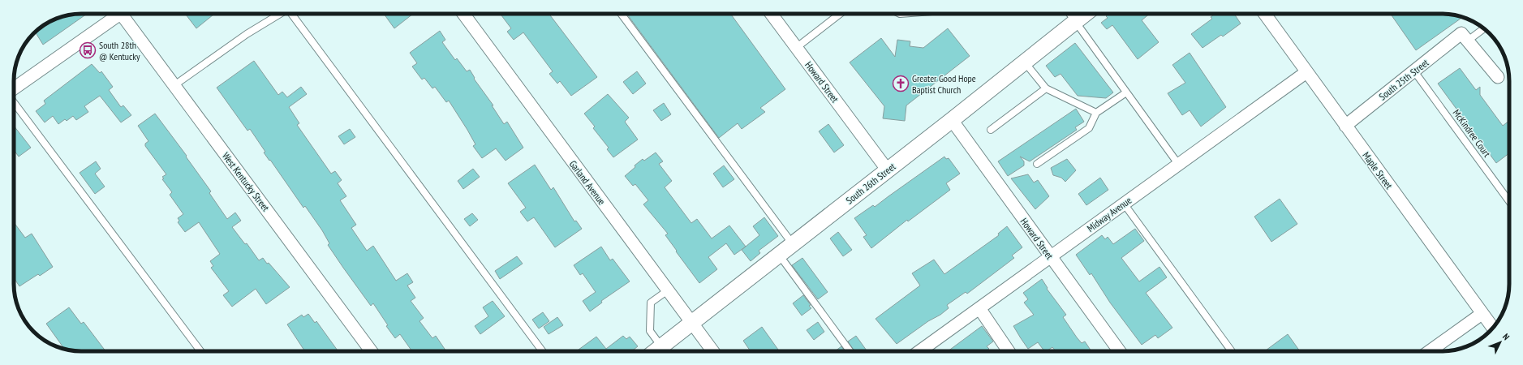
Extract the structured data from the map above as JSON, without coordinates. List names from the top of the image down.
{
  "streets": {
    "street": [
      "South 25th Street",
      "Howard Street",
      "Maple Street",
      "West Kentucky Street",
      "Garland Avenue",
      "South 26th Street",
      "Midway Avenue"
    ],
    "lane": ["McKindree Court"]
  },
  "crossings": [
    ["South 25th Street", "McKindree Court"],
    ["South 25th Street", "Maple Street"],
    ["Howard Street", "South 26th Street"],
    ["Howard Street", "Midway Avenue"],
    ["Maple Street", "Midway Avenue"],
    ["Garland Avenue", "South 26th Street"]
  ],
  "places": {
    "bus stop": ["South 28th @ Kentucky"],
    "church": ["Greater Good Hope Baptist Church"]
  },
  "north": "top right"
}
